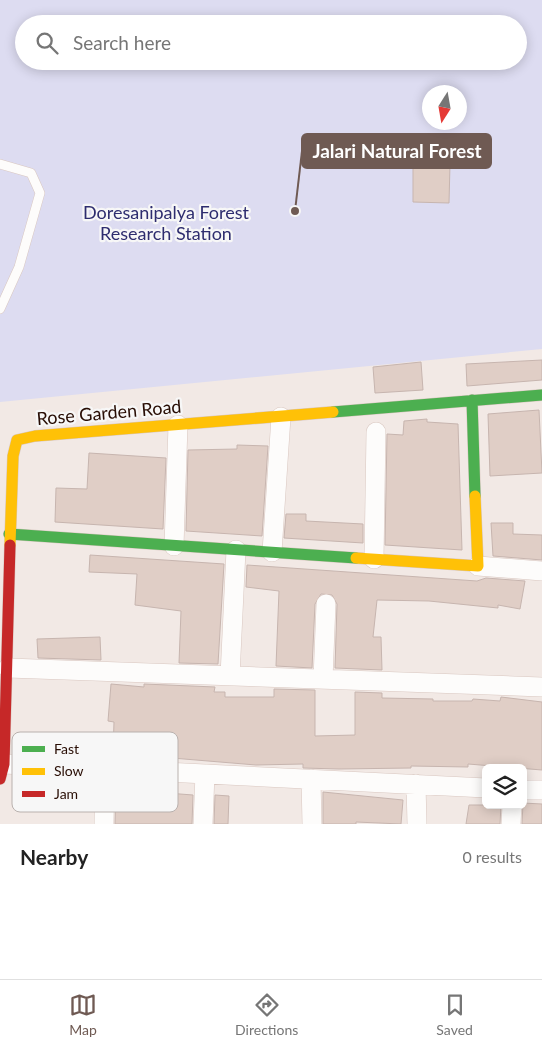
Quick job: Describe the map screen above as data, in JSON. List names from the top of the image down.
{
  "streets": {
    "street": ["Rose Garden Road"]
  },
  "parks": ["Doresanipalya Forest Research Station"],
  "places": ["Jalari Natural Forest"],
  "legend": ["Fast", "Slow", "Jam"],
  "north": "bottom",
  "page": {
    "search": "Search here",
    "heading": ["Nearby", "0 results"],
    "nav": ["Map", "Directions", "Saved"]
  }
}
